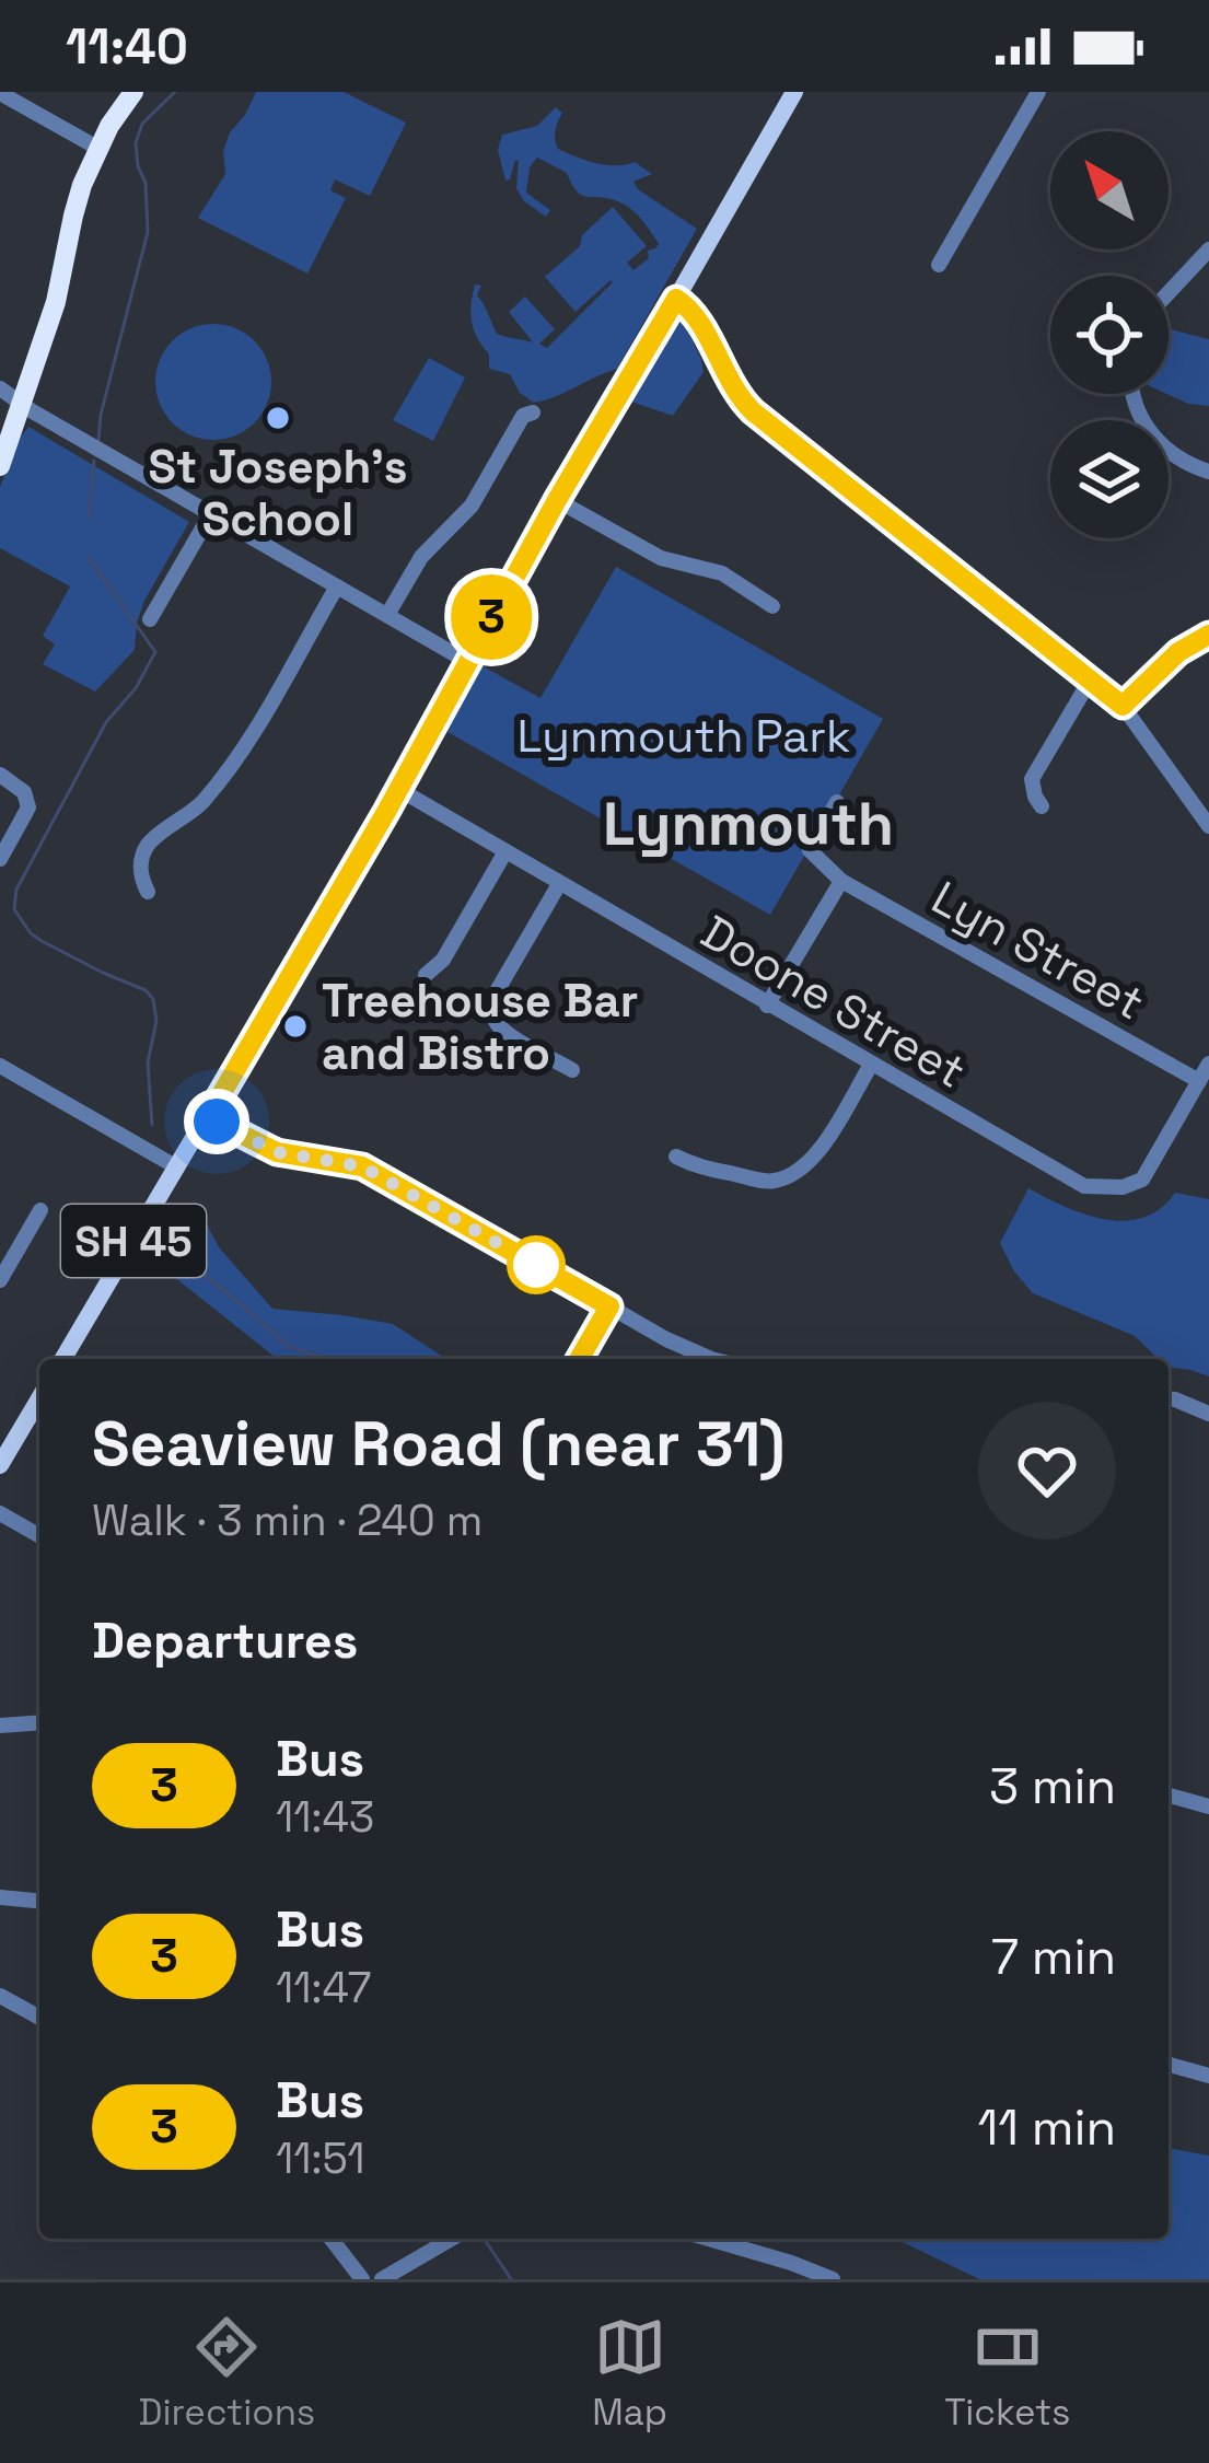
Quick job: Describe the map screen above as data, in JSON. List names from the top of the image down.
{
  "streets": {
    "main road": ["SH 45"],
    "street": ["Lyn Street", "Doone Street"]
  },
  "crossings": [
    ["Lyn Street", "Doone Street"],
    ["Doone Street", "SH 45"]
  ],
  "districts": ["Lynmouth"],
  "parks": ["Lynmouth Park"],
  "places": ["St Joseph's School", "Treehouse Bar and Bistro"],
  "lines": ["bus line 3"],
  "north": "top left",
  "page": {
    "status": "11:40",
    "on_map": "3",
    "heading": [
      ["Seaview Road (near 31)", "Walk · 3 min · 240 m"],
      "Departures"
    ],
    "list": [
      {
        "mark": "3",
        "name": "Bus",
        "note": "11:43",
        "value": "3 min"
      },
      {
        "mark": "3",
        "name": "Bus",
        "note": "11:47",
        "value": "7 min"
      },
      {
        "mark": "3",
        "name": "Bus",
        "note": "11:51",
        "value": "11 min"
      }
    ],
    "tabs": ["Directions", "Map", "Tickets"]
  }
}
